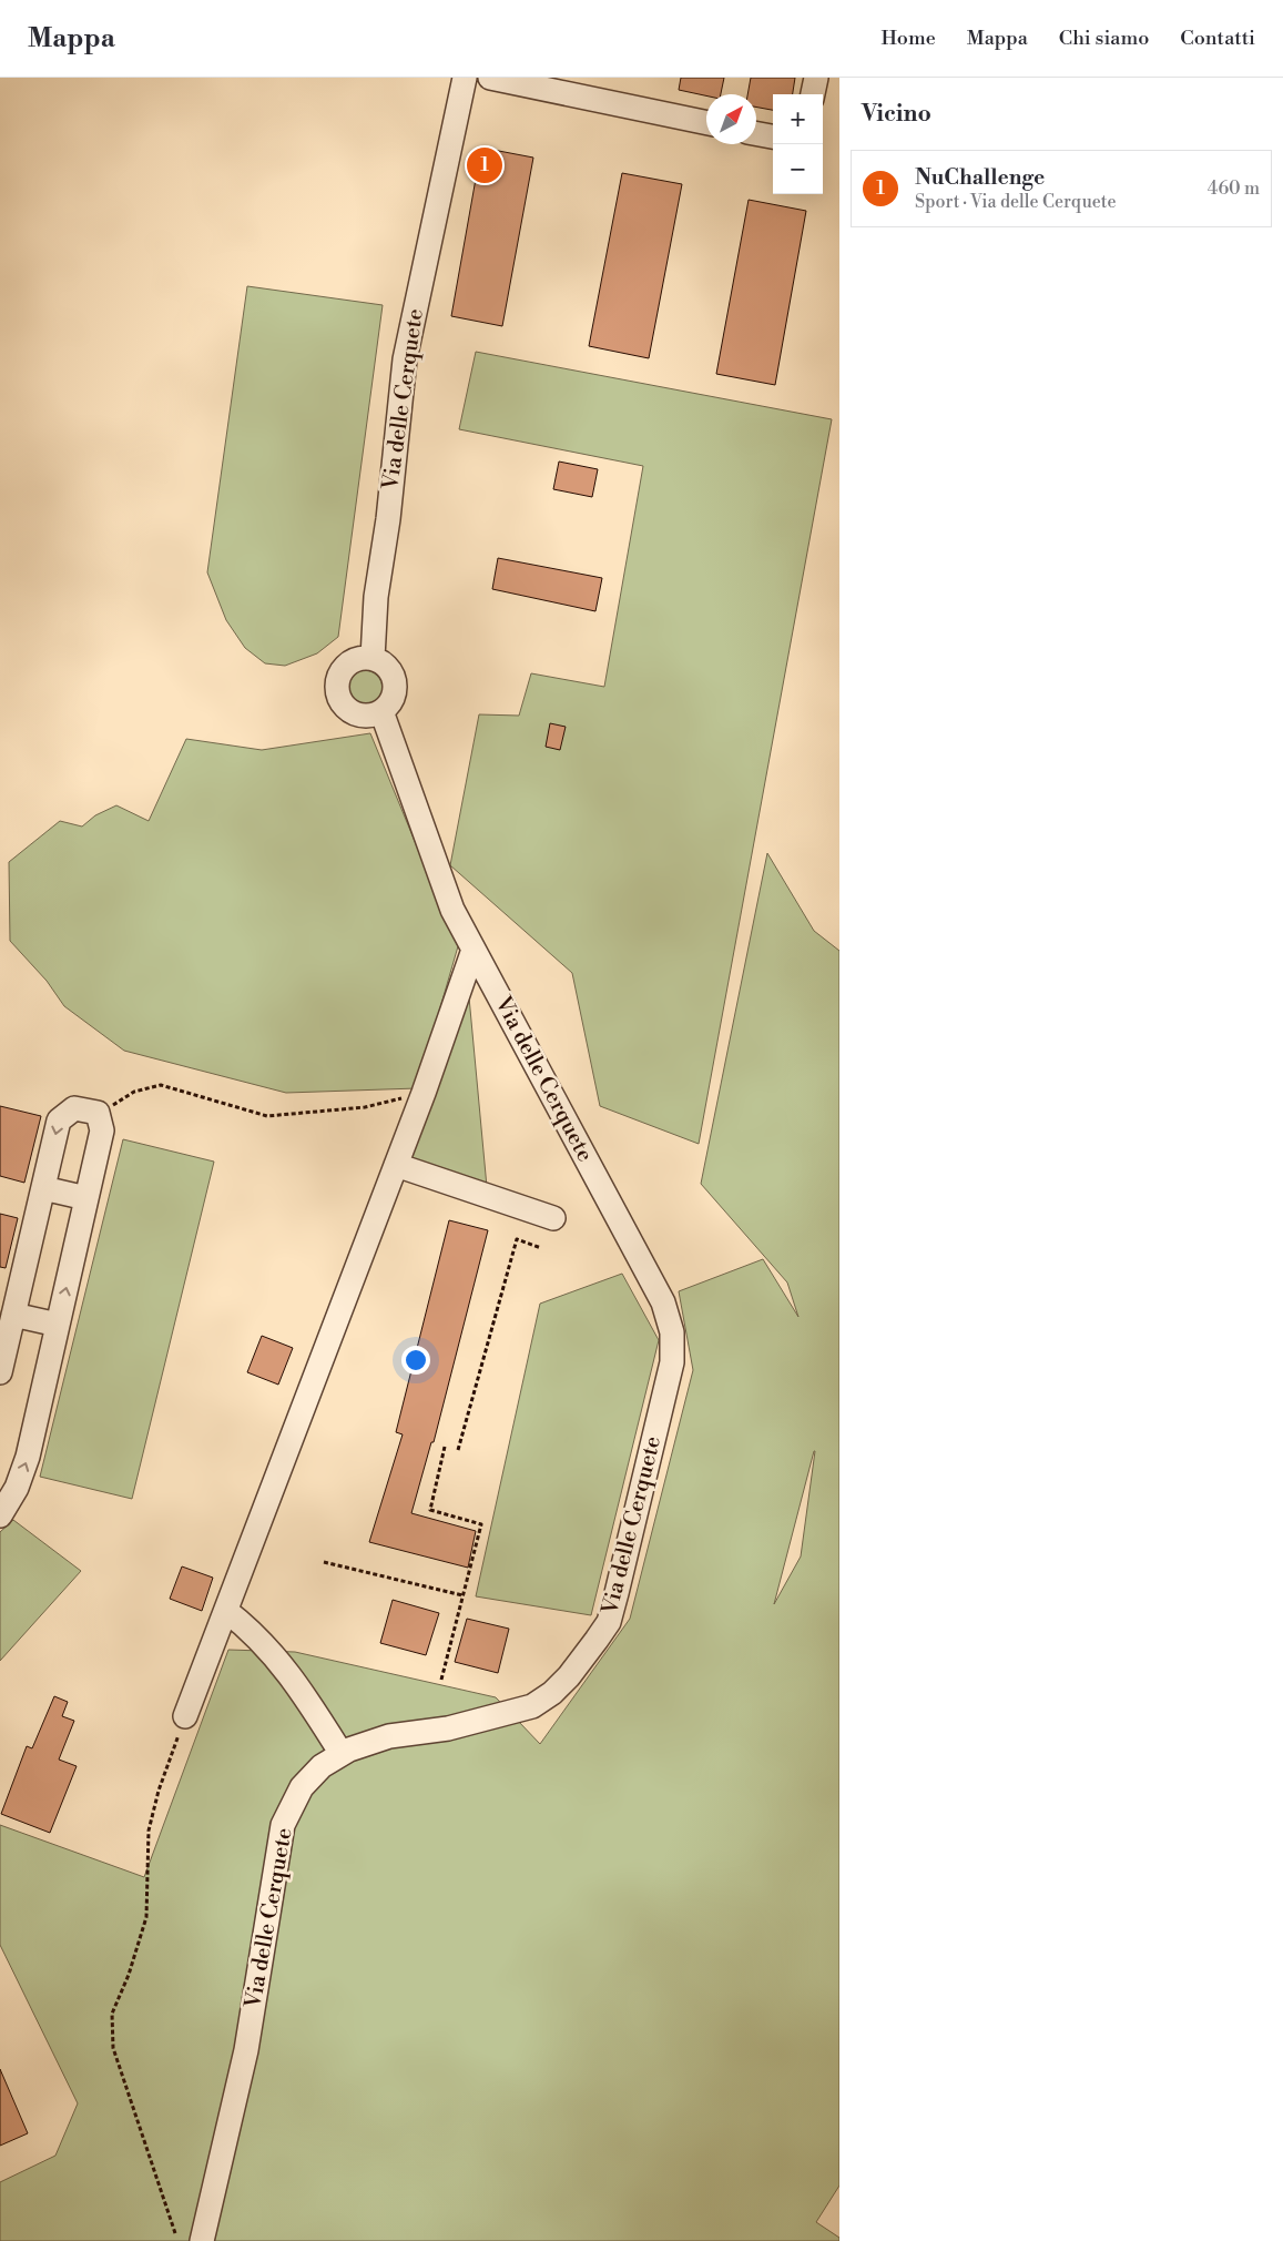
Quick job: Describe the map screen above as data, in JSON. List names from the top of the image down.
{
  "streets": {
    "street": ["Via delle Cerquete"]
  },
  "north": "top right",
  "page": {
    "header": "Mappa",
    "nav": [
      "Home",
      "Mappa",
      "Chi siamo",
      "Contatti"
    ],
    "heading": "Vicino",
    "map_buttons": ["+", "−"],
    "pins": "1",
    "list": [
      {
        "mark": "1",
        "name": "NuChallenge",
        "note": "Sport · Via delle Cerquete",
        "value": "460 m"
      }
    ]
  }
}
